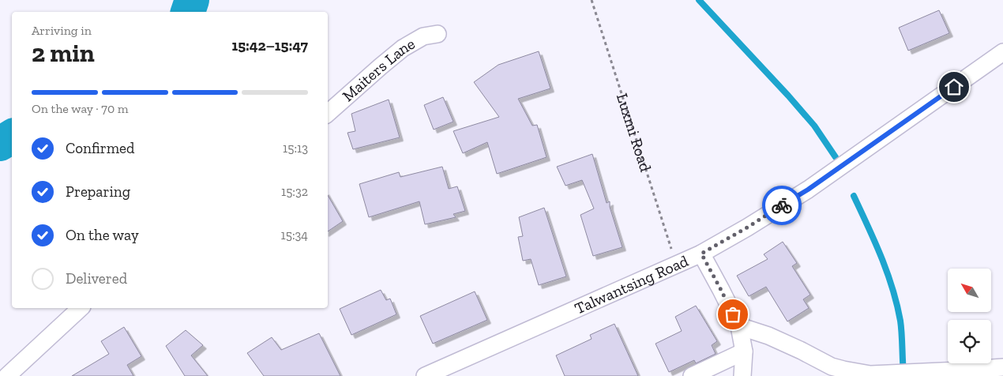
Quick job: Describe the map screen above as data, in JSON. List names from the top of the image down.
{
  "streets": {
    "street": ["Maiters Lane", "Talwantsing Road"],
    "path": ["Luxmi Road"]
  },
  "crossings": [
    ["Luxmi Road", "Talwantsing Road"]
  ],
  "north": "top left",
  "page": {
    "heading": ["2 min", "Arriving in", "15:42–15:47"],
    "bar": "On the way · 70 m",
    "list": [
      ["Confirmed", "15:13"],
      ["Preparing", "15:32"],
      ["On the way", "15:34"],
      "Delivered"
    ]
  }
}
